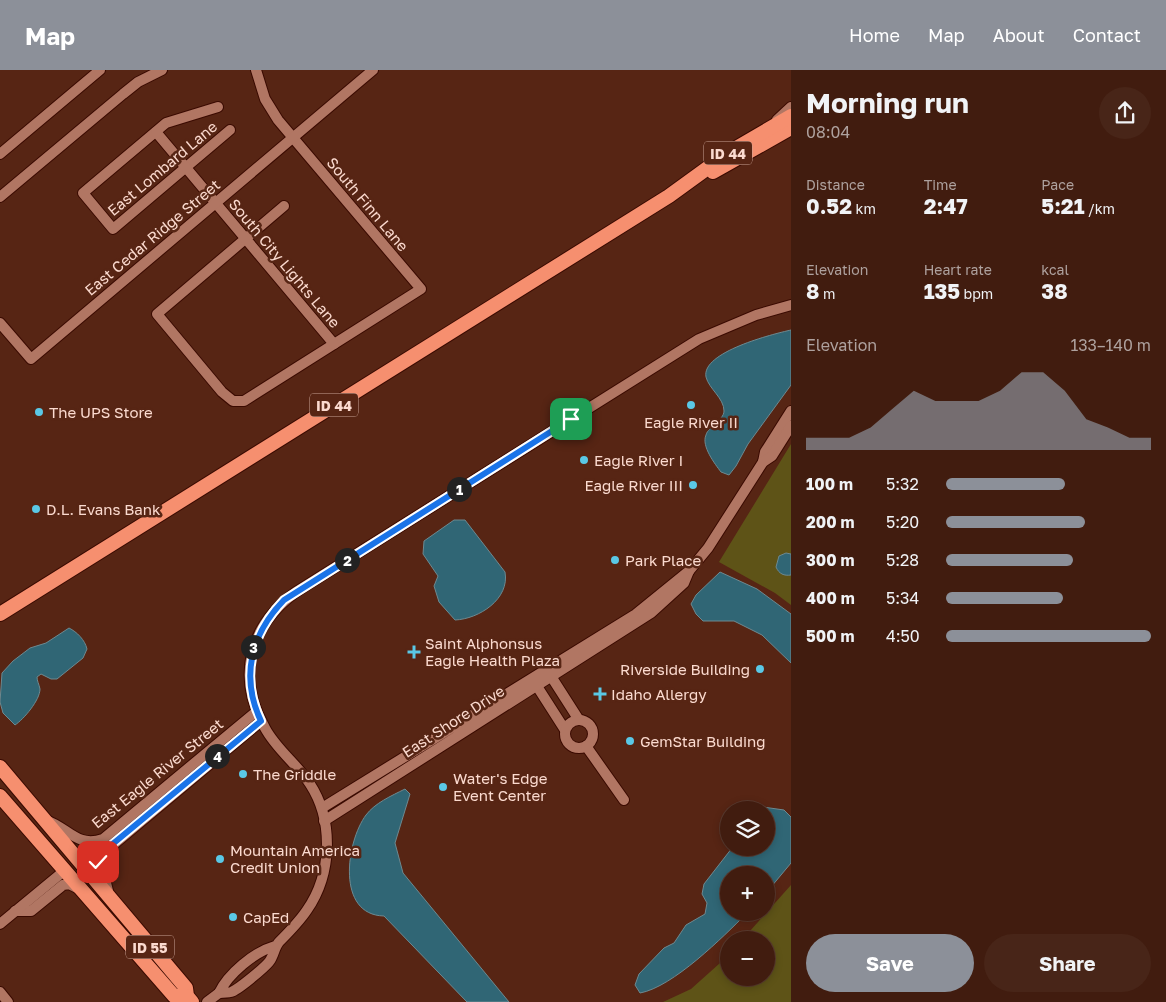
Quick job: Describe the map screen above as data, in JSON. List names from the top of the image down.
{
  "streets": {
    "highway": ["ID 44", "ID 55"],
    "street": [
      "East Lombard Lane",
      "South Finn Lane",
      "East Cedar Ridge Street",
      "South City Lights Lane",
      "East Shore Drive",
      "East Eagle River Street"
    ]
  },
  "crossings": [
    ["East Lombard Lane", "South City Lights Lane"],
    ["South Finn Lane", "East Cedar Ridge Street"],
    ["South Finn Lane", "South City Lights Lane"],
    ["East Cedar Ridge Street", "South City Lights Lane"],
    ["East Eagle River Street", "ID 55"]
  ],
  "places": {
    "other": [
      "Eagle River II",
      "The UPS Store",
      "Eagle River I",
      "Eagle River III",
      "D.L. Evans Bank",
      "Park Place",
      "Riverside Building",
      "GemStar Building",
      "The Griddle",
      "Water's Edge Event Center",
      "Mountain America Credit Union",
      "CapEd"
    ],
    "health": ["Saint Alphonsus Eagle Health Plaza", "Idaho Allergy"]
  },
  "page": {
    "header": "Map",
    "nav": [
      "Home",
      "Map",
      "About",
      "Contact"
    ],
    "heading": ["Morning run", "08:04"],
    "stats": [
      ["Distance", "0.52 km"],
      ["Time", "2:47"],
      ["Pace", "5:21 /km"],
      ["Elevation", "8 m"],
      ["Heart rate", "135 bpm"],
      ["kcal", "38"]
    ],
    "chart": ["Elevation", "133–140 m"],
    "list": [
      {
        "name": "100 m",
        "note": "5:32"
      },
      {
        "name": "200 m",
        "note": "5:20"
      },
      {
        "name": "300 m",
        "note": "5:28"
      },
      {
        "name": "400 m",
        "note": "5:34"
      },
      {
        "name": "500 m",
        "note": "4:50"
      }
    ],
    "pins": [
      "1",
      "2",
      "3",
      "4"
    ],
    "map_buttons": ["+", "−"],
    "buttons": ["Save", "Share"]
  }
}
